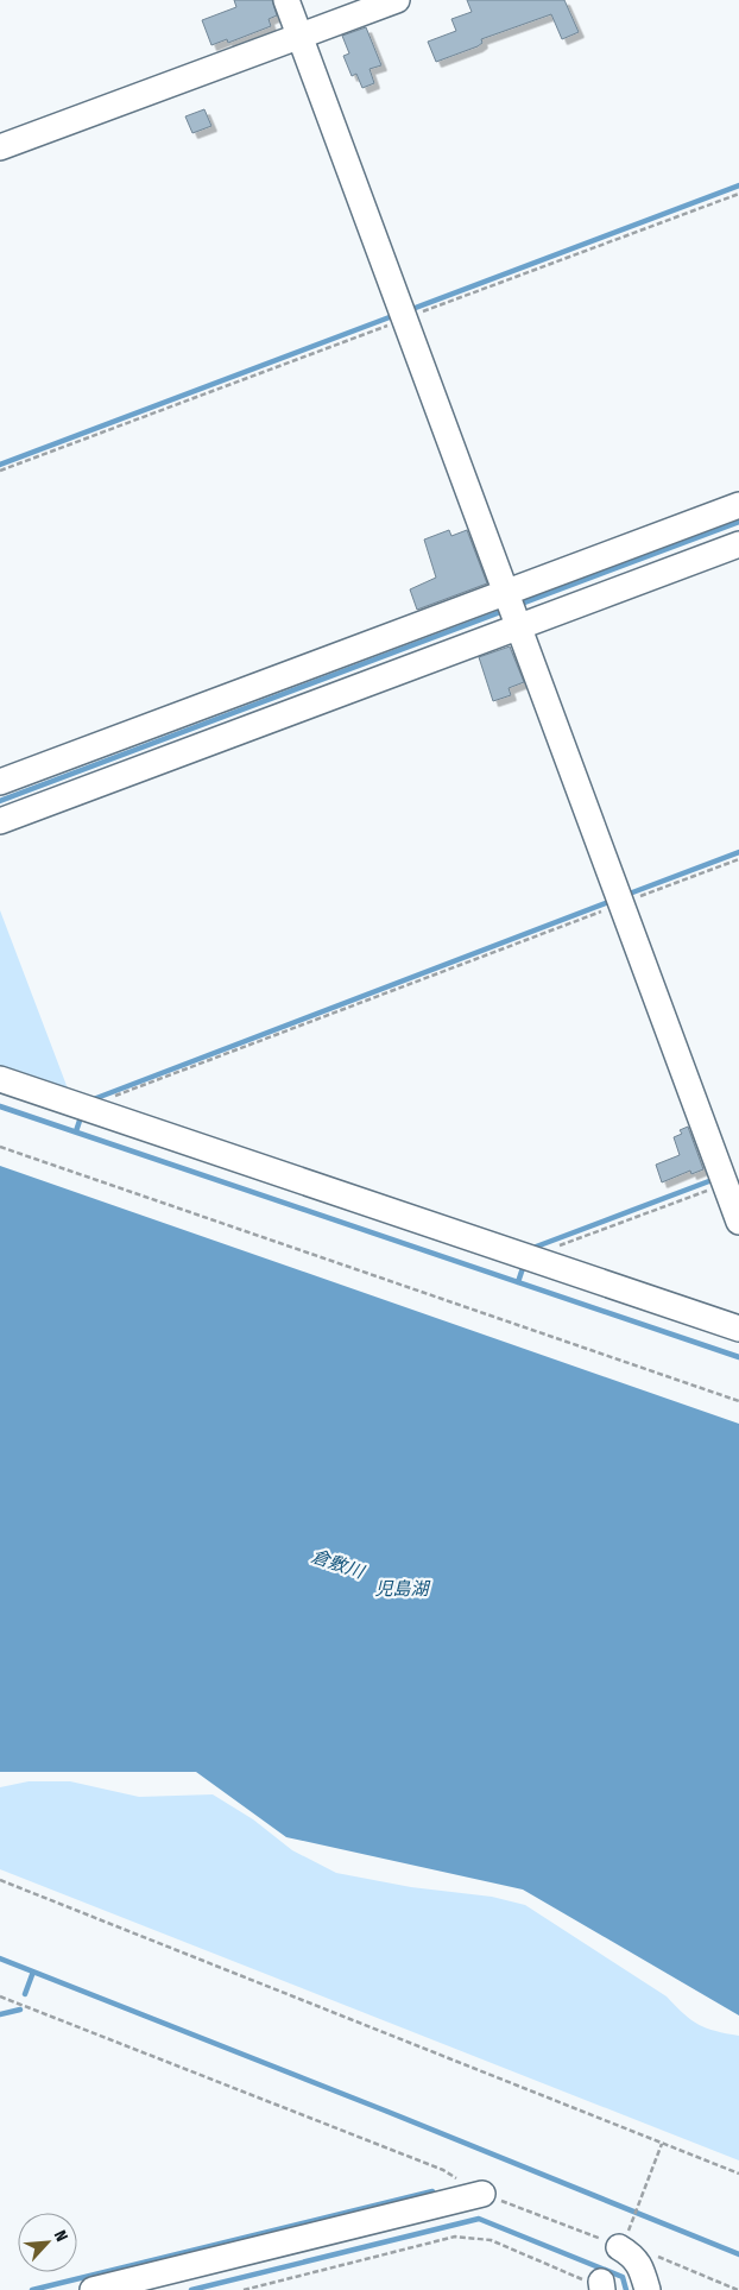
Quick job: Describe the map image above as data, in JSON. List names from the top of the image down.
{
  "water": ["倉敷川", "児島湖"],
  "north": "top right"
}
